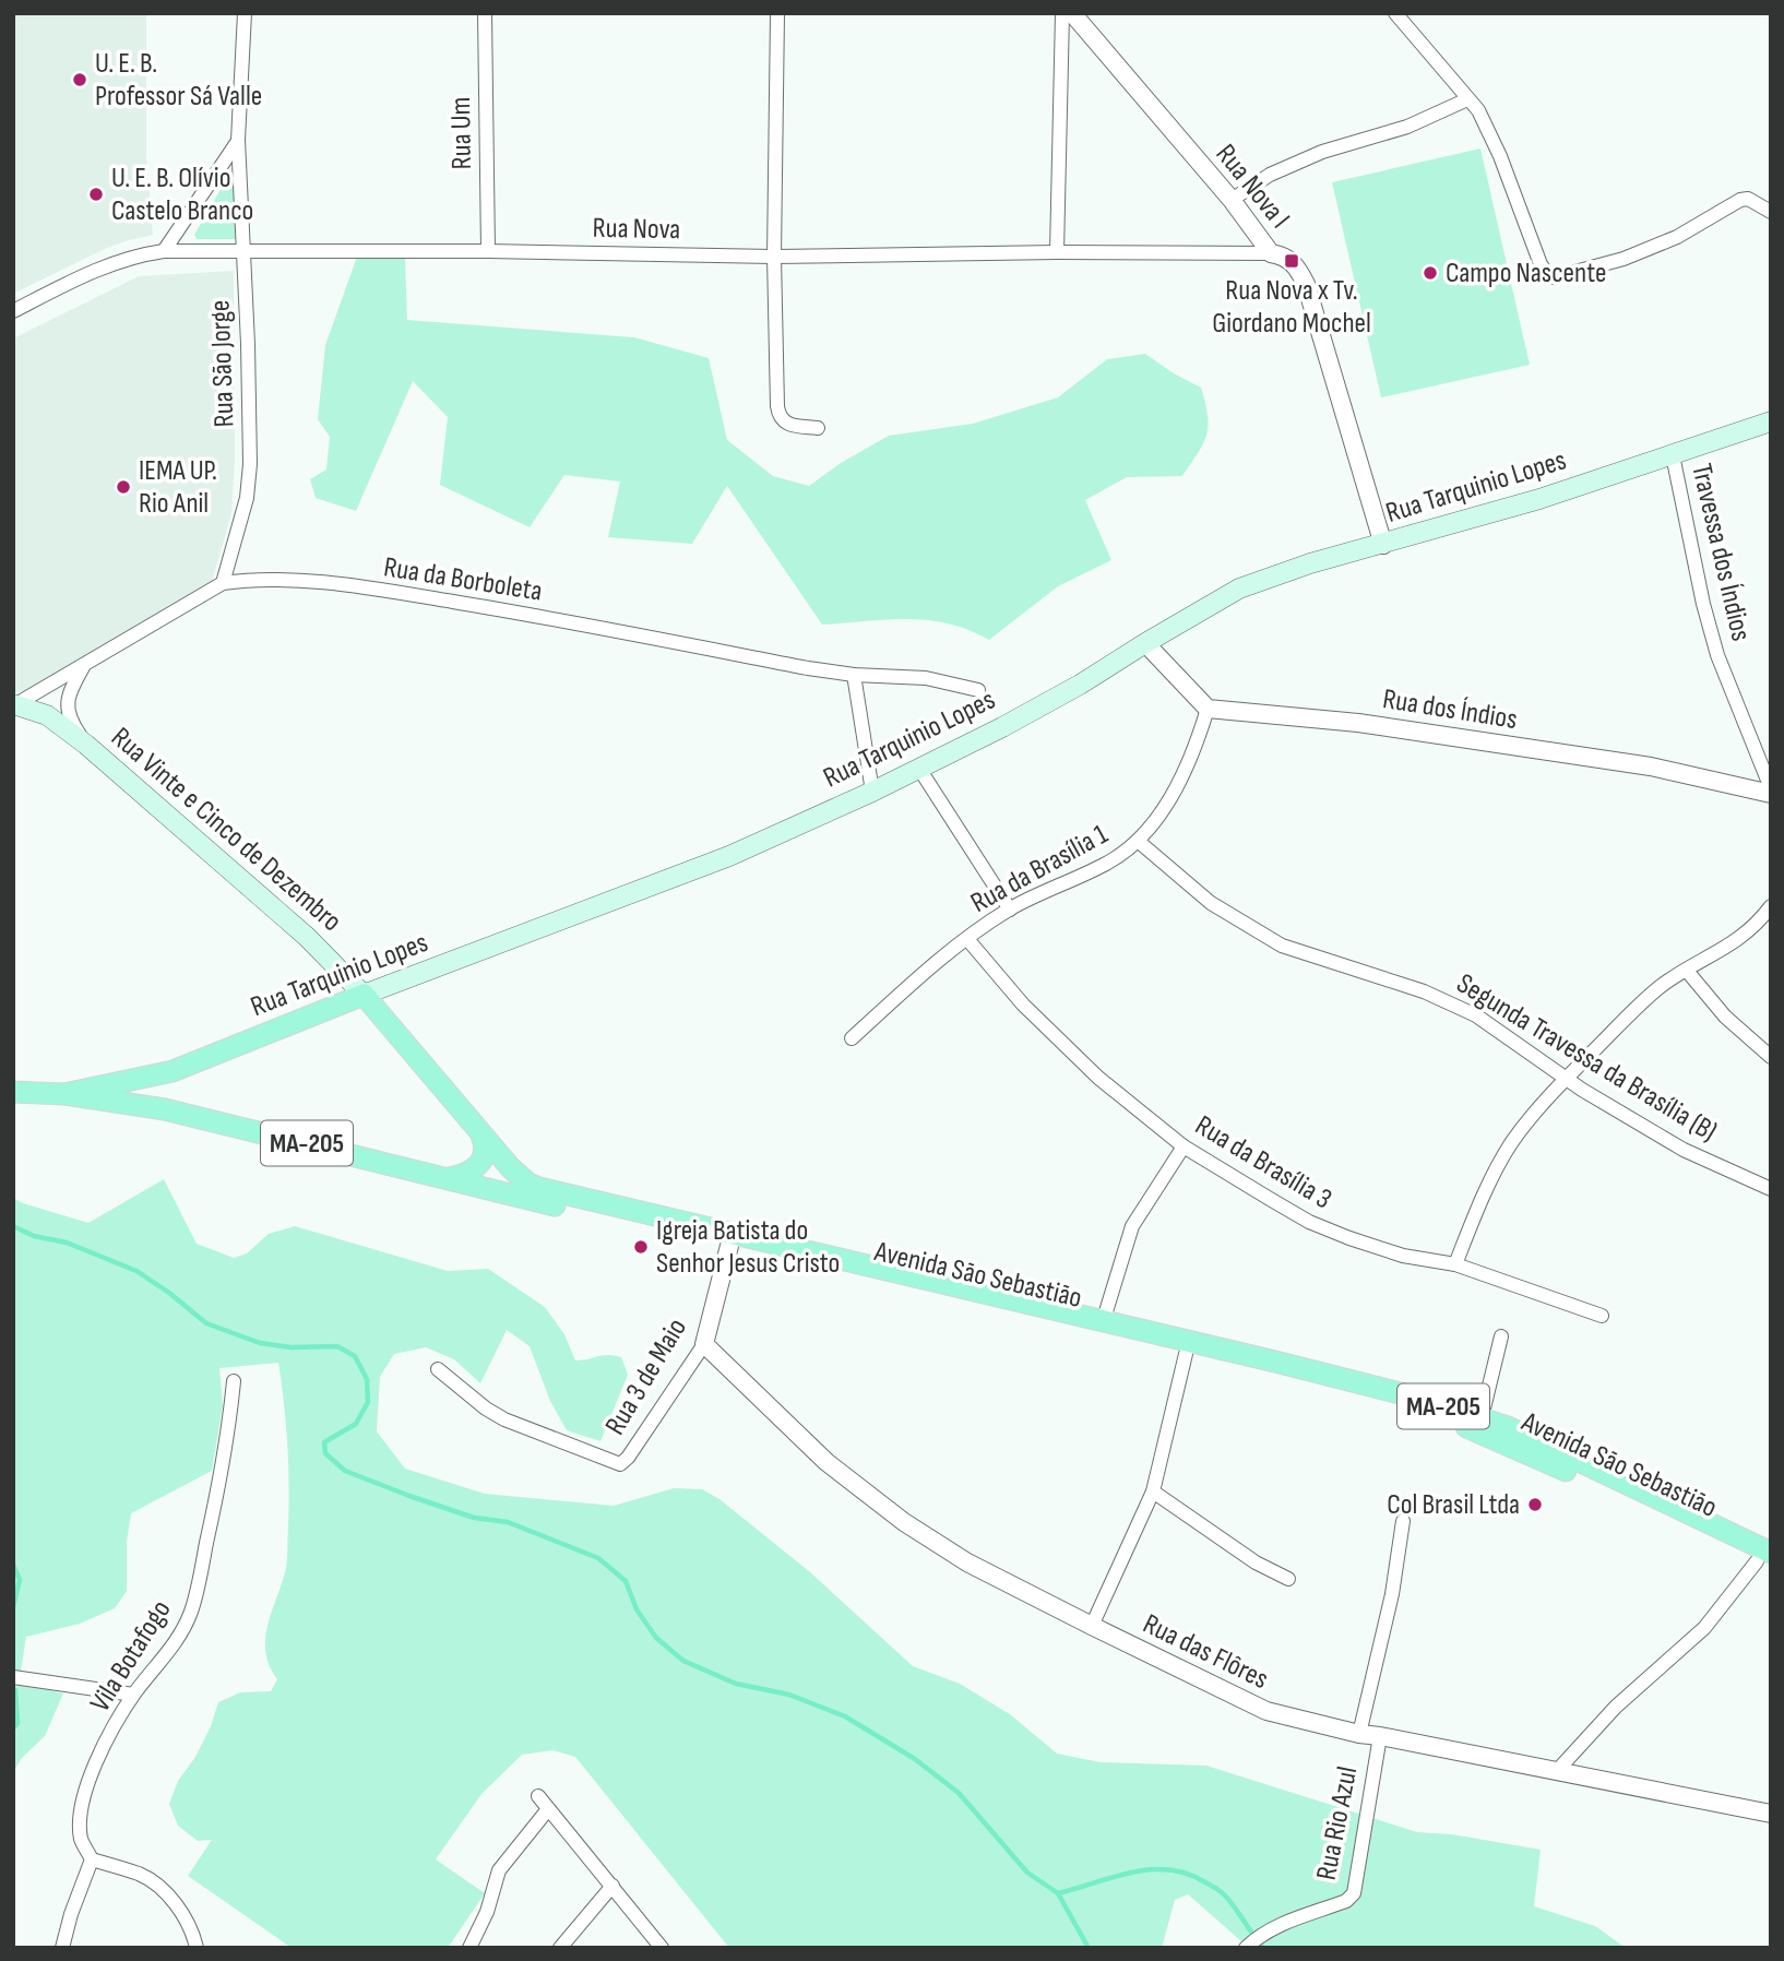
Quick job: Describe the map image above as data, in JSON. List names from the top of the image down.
{
  "streets": {
    "main road": [
      "Rua Tarquinio Lopes",
      "Rua Vinte e Cinco de Dezembro",
      "MA-205",
      "Avenida São Sebastião"
    ],
    "street": [
      "Rua Um",
      "Rua Nova I",
      "Rua Nova",
      "Rua São Jorge",
      "Travessa dos Índios",
      "Rua da Borboleta",
      "Rua dos Índios",
      "Rua da Brasília 1",
      "Segunda Travessa da Brasília (B)",
      "Rua da Brasília 3",
      "Rua 3 de Maio",
      "Rua das Flôres",
      "Vila Botafogo",
      "Rua Rio Azul"
    ]
  },
  "crossings": [
    ["Rua Um", "Rua Nova"],
    ["Rua Nova I", "Rua Nova"],
    ["Rua Nova I", "Rua Tarquinio Lopes"],
    ["Rua Nova", "Rua São Jorge"],
    ["Rua São Jorge", "Rua da Borboleta"],
    ["Rua Tarquinio Lopes", "Travessa dos Índios"],
    ["Rua Tarquinio Lopes", "Rua Vinte e Cinco de Dezembro"],
    ["Rua Tarquinio Lopes", "Avenida São Sebastião"],
    ["Travessa dos Índios", "Rua dos Índios"],
    ["Rua da Borboleta", "Rua Vinte e Cinco de Dezembro"],
    ["Rua dos Índios", "Rua da Brasília 1"],
    ["Rua Vinte e Cinco de Dezembro", "Avenida São Sebastião"],
    ["Rua da Brasília 1", "Segunda Travessa da Brasília (B)"],
    ["Rua da Brasília 1", "Rua da Brasília 3"],
    ["Avenida São Sebastião", "Rua 3 de Maio"],
    ["Rua 3 de Maio", "Rua das Flôres"],
    ["Rua das Flôres", "Rua Rio Azul"]
  ],
  "places": {
    "other": [
      "U. E. B. Professor Sá Valle",
      "U. E. B. Olívio Castelo Branco",
      "Campo Nascente",
      "IEMA UP. Rio Anil",
      "Igreja Batista do Senhor Jesus Cristo",
      "Col Brasil Ltda"
    ],
    "transit": ["Rua Nova x Tv. Giordano Mochel"]
  }
}
